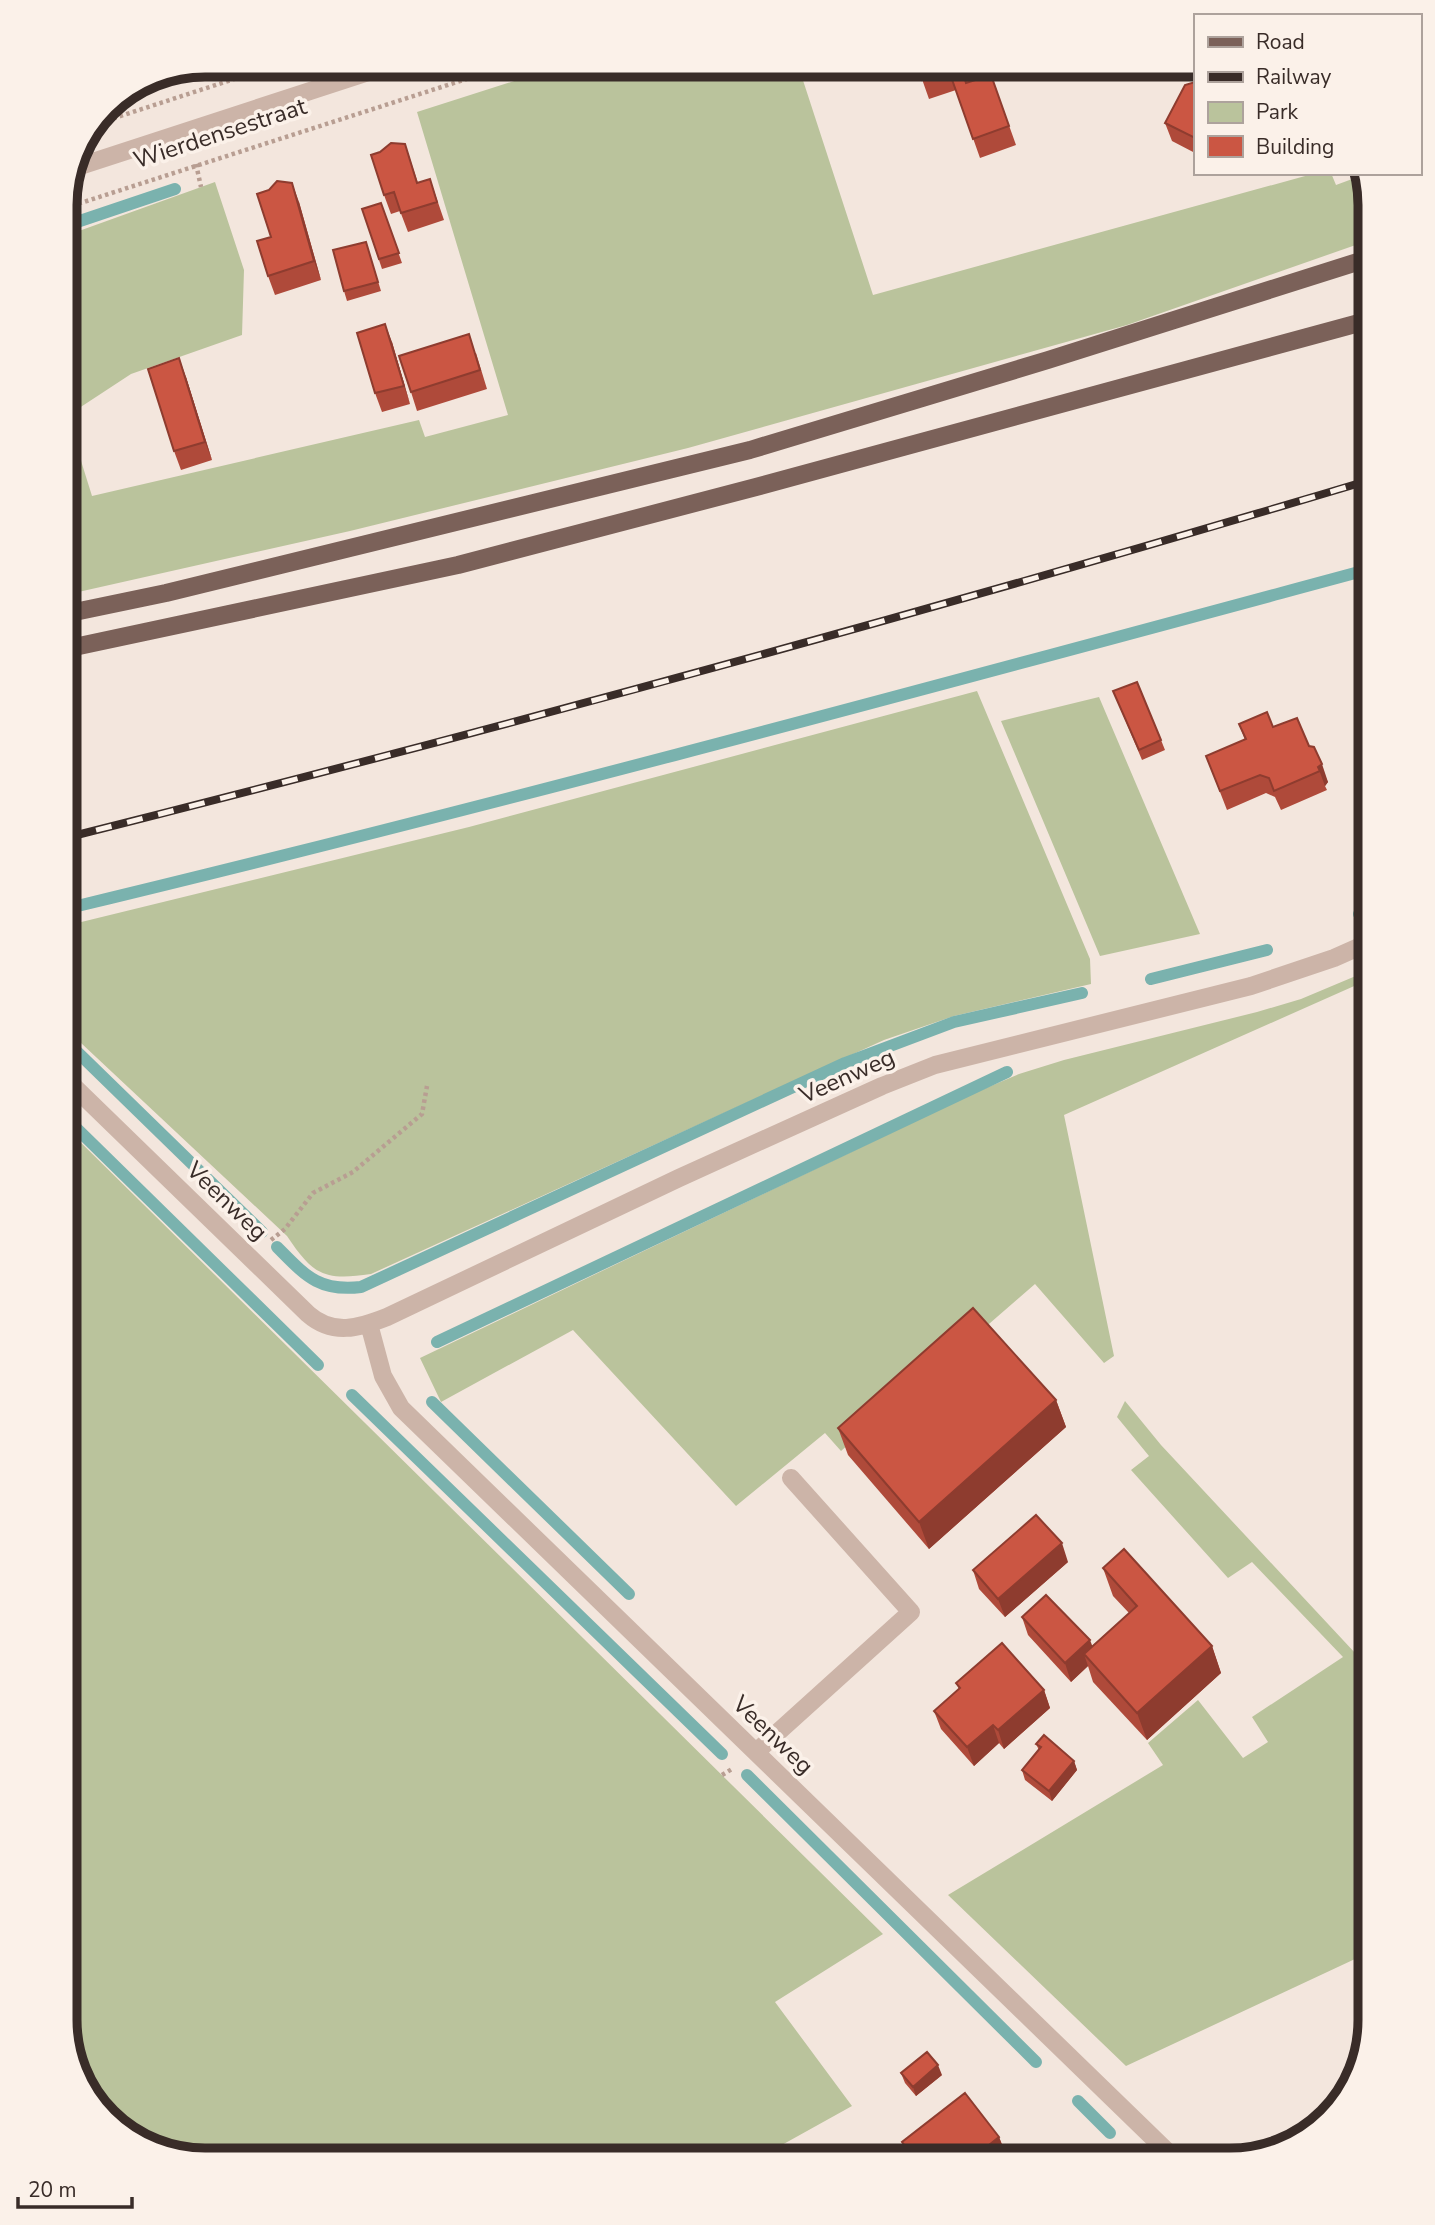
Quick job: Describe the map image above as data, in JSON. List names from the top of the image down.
{
  "streets": {
    "street": ["Wierdensestraat", "Veenweg"]
  },
  "legend": [
    "Road",
    "Railway",
    "Park",
    "Building"
  ],
  "scale_bar": "20 m"
}
